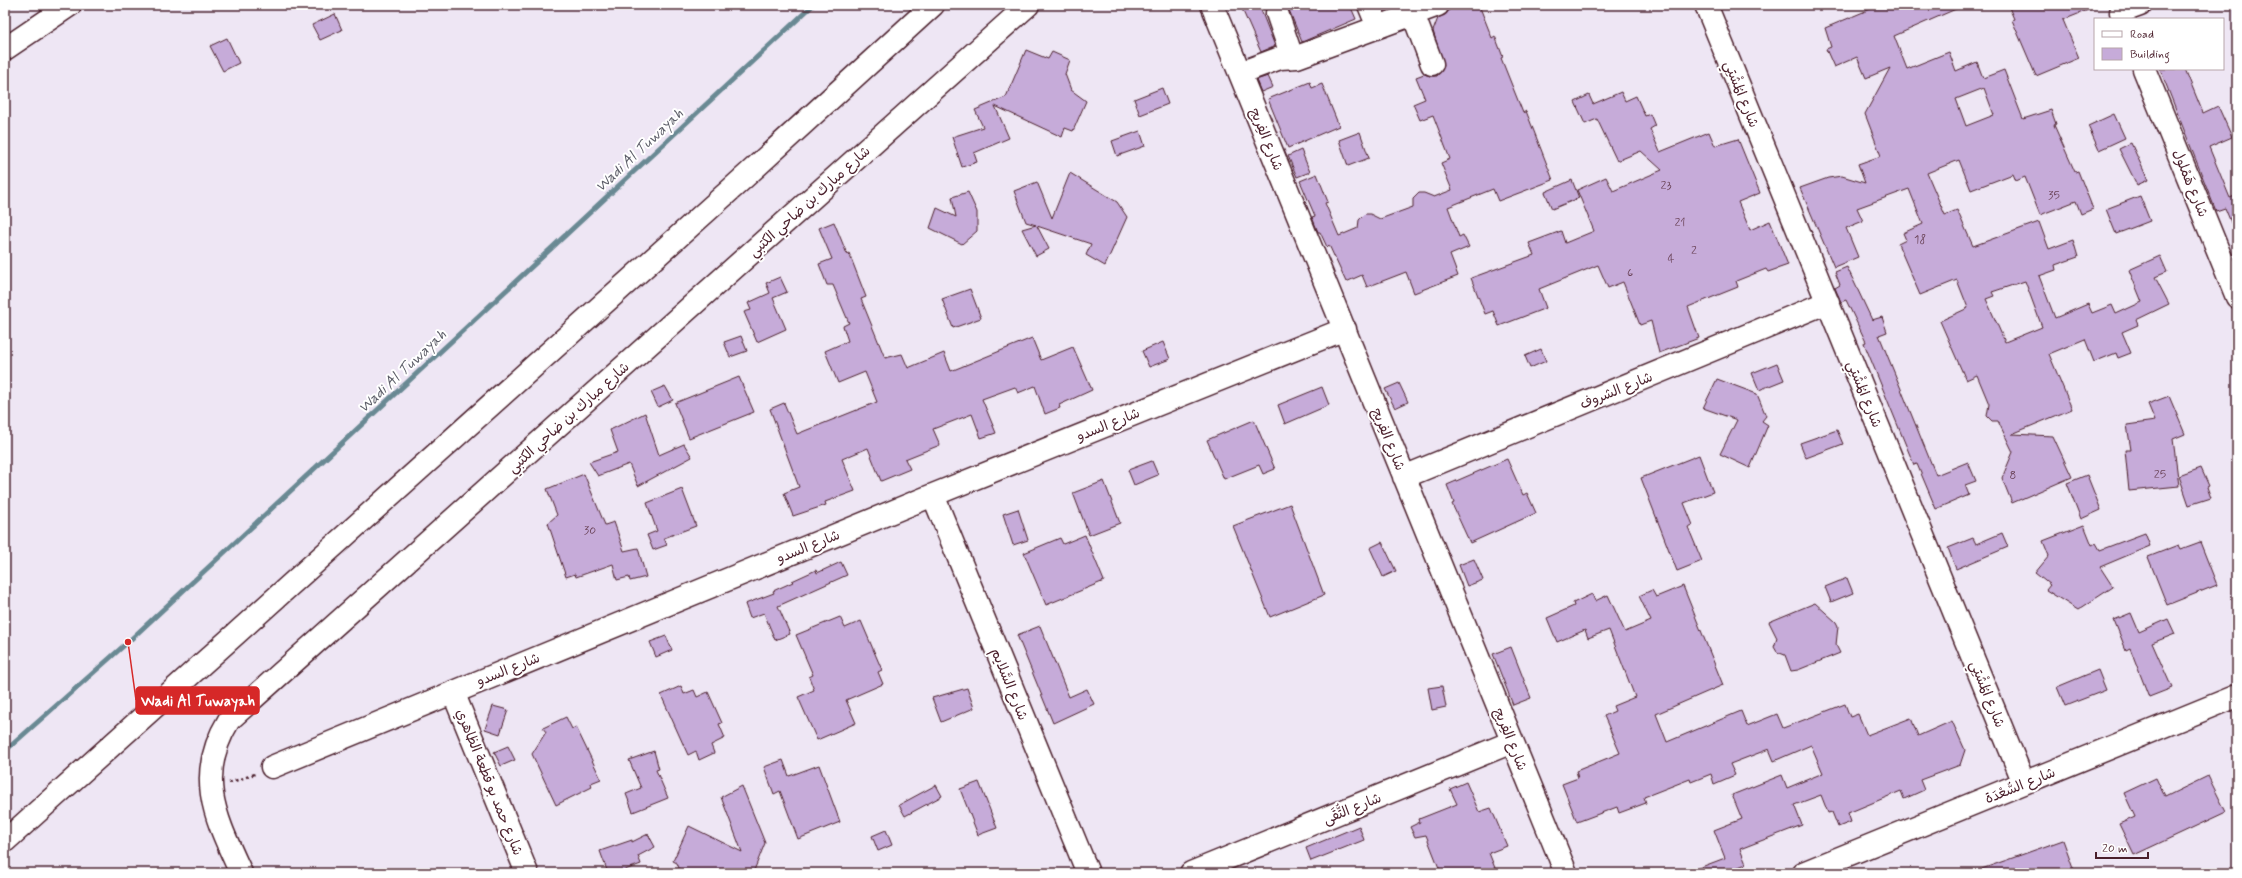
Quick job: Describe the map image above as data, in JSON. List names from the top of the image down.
{
  "streets": {
    "street": [
      "شارع المُشْتِي",
      "شارع الفِريج",
      "شارع هَمْلول",
      "شارع مبارك بن ضاحي الكتبي",
      "شارع الشروف",
      "شارع السدو",
      "شارع السَّلايم",
      "شارع حمد بو قطعة الظاهري",
      "شارع السُّعْدَة",
      "شارع التُّقَى"
    ]
  },
  "crossings": [
    ["شارع المُشْتِي", "شارع الشروف"],
    ["شارع المُشْتِي", "شارع السُّعْدَة"],
    ["شارع الفِريج", "شارع الشروف"],
    ["شارع الفِريج", "شارع السدو"],
    ["شارع الفِريج", "شارع التُّقَى"],
    ["شارع السدو", "شارع السَّلايم"],
    ["شارع السدو", "شارع حمد بو قطعة الظاهري"]
  ],
  "water": ["Wadi Al Tuwayah"],
  "places": ["Wadi Al Tuwayah"],
  "house_numbers": [
    "23",
    "35",
    "21",
    "18",
    "2",
    "4",
    "6",
    "25",
    "8",
    "30"
  ],
  "legend": ["Road", "Building"],
  "scale_bar": "20 m"
}
